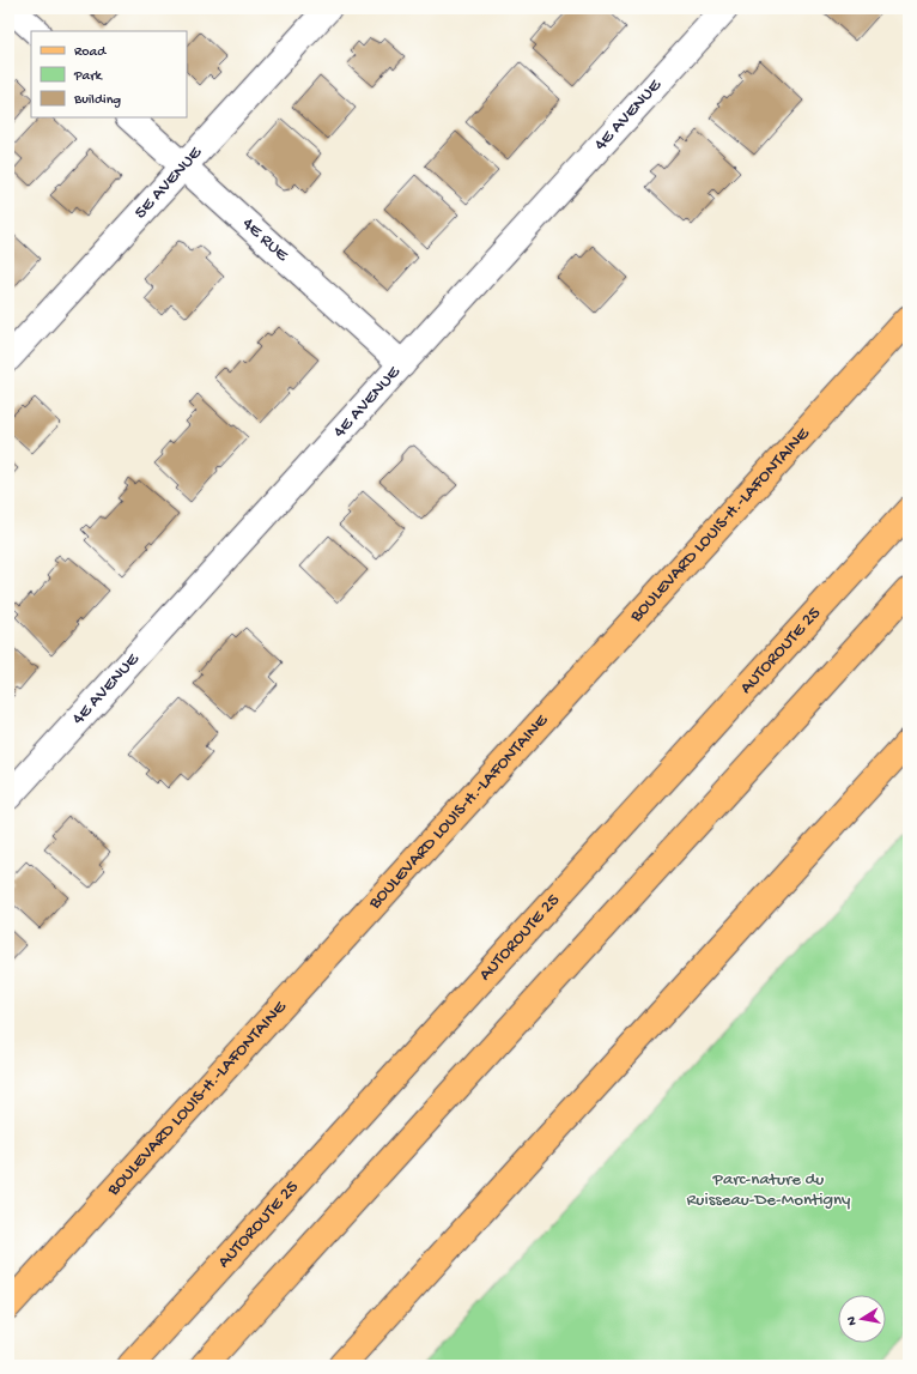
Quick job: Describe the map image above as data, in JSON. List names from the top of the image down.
{
  "streets": {
    "main road": ["BOULEVARD LOUIS-H.-LAFONTAINE", "AUTOROUTE 25"],
    "street": ["4E AVENUE", "5E AVENUE", "4E RUE"]
  },
  "crossings": [
    ["4E AVENUE", "4E RUE"],
    ["5E AVENUE", "4E RUE"]
  ],
  "parks": ["Parc-nature du Ruisseau-De-Montigny"],
  "legend": ["Road", "Park", "Building"],
  "north": "left"
}
